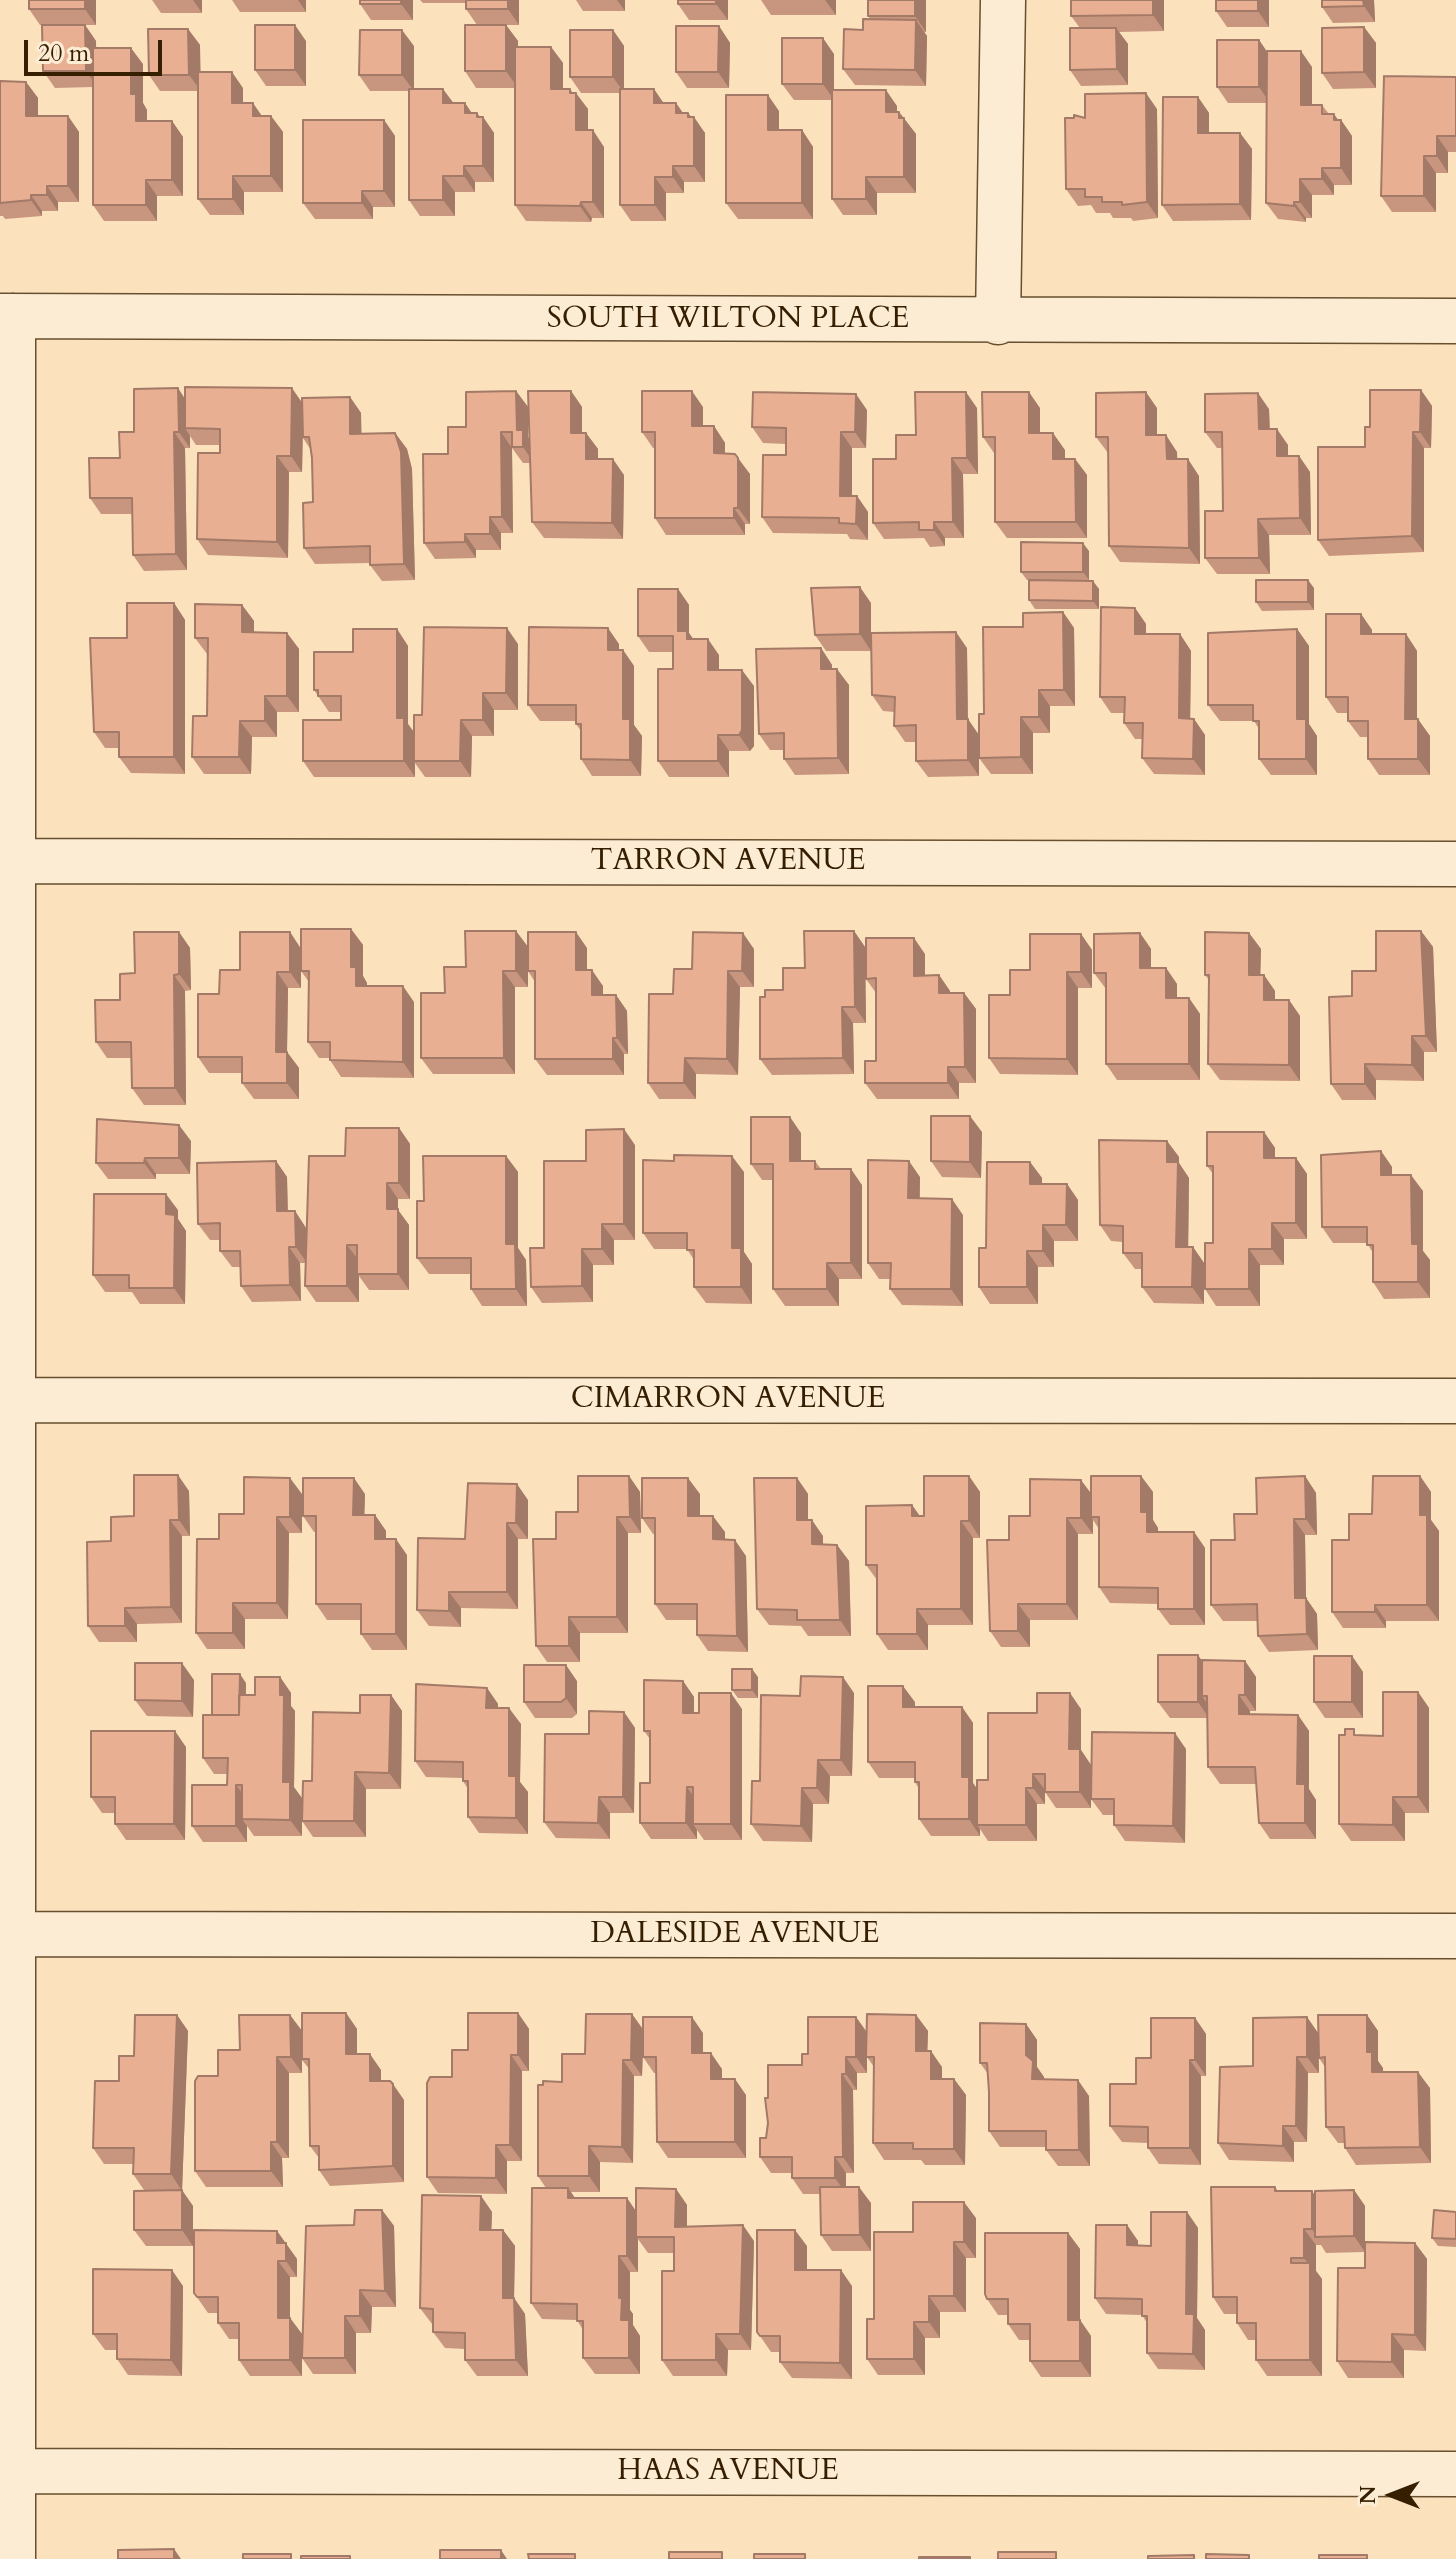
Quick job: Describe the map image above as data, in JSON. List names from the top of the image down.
{
  "streets": {
    "street": [
      "SOUTH WILTON PLACE",
      "TARRON AVENUE",
      "CIMARRON AVENUE",
      "DALESIDE AVENUE",
      "HAAS AVENUE"
    ]
  },
  "scale_bar": "20 m",
  "north": "left"
}
